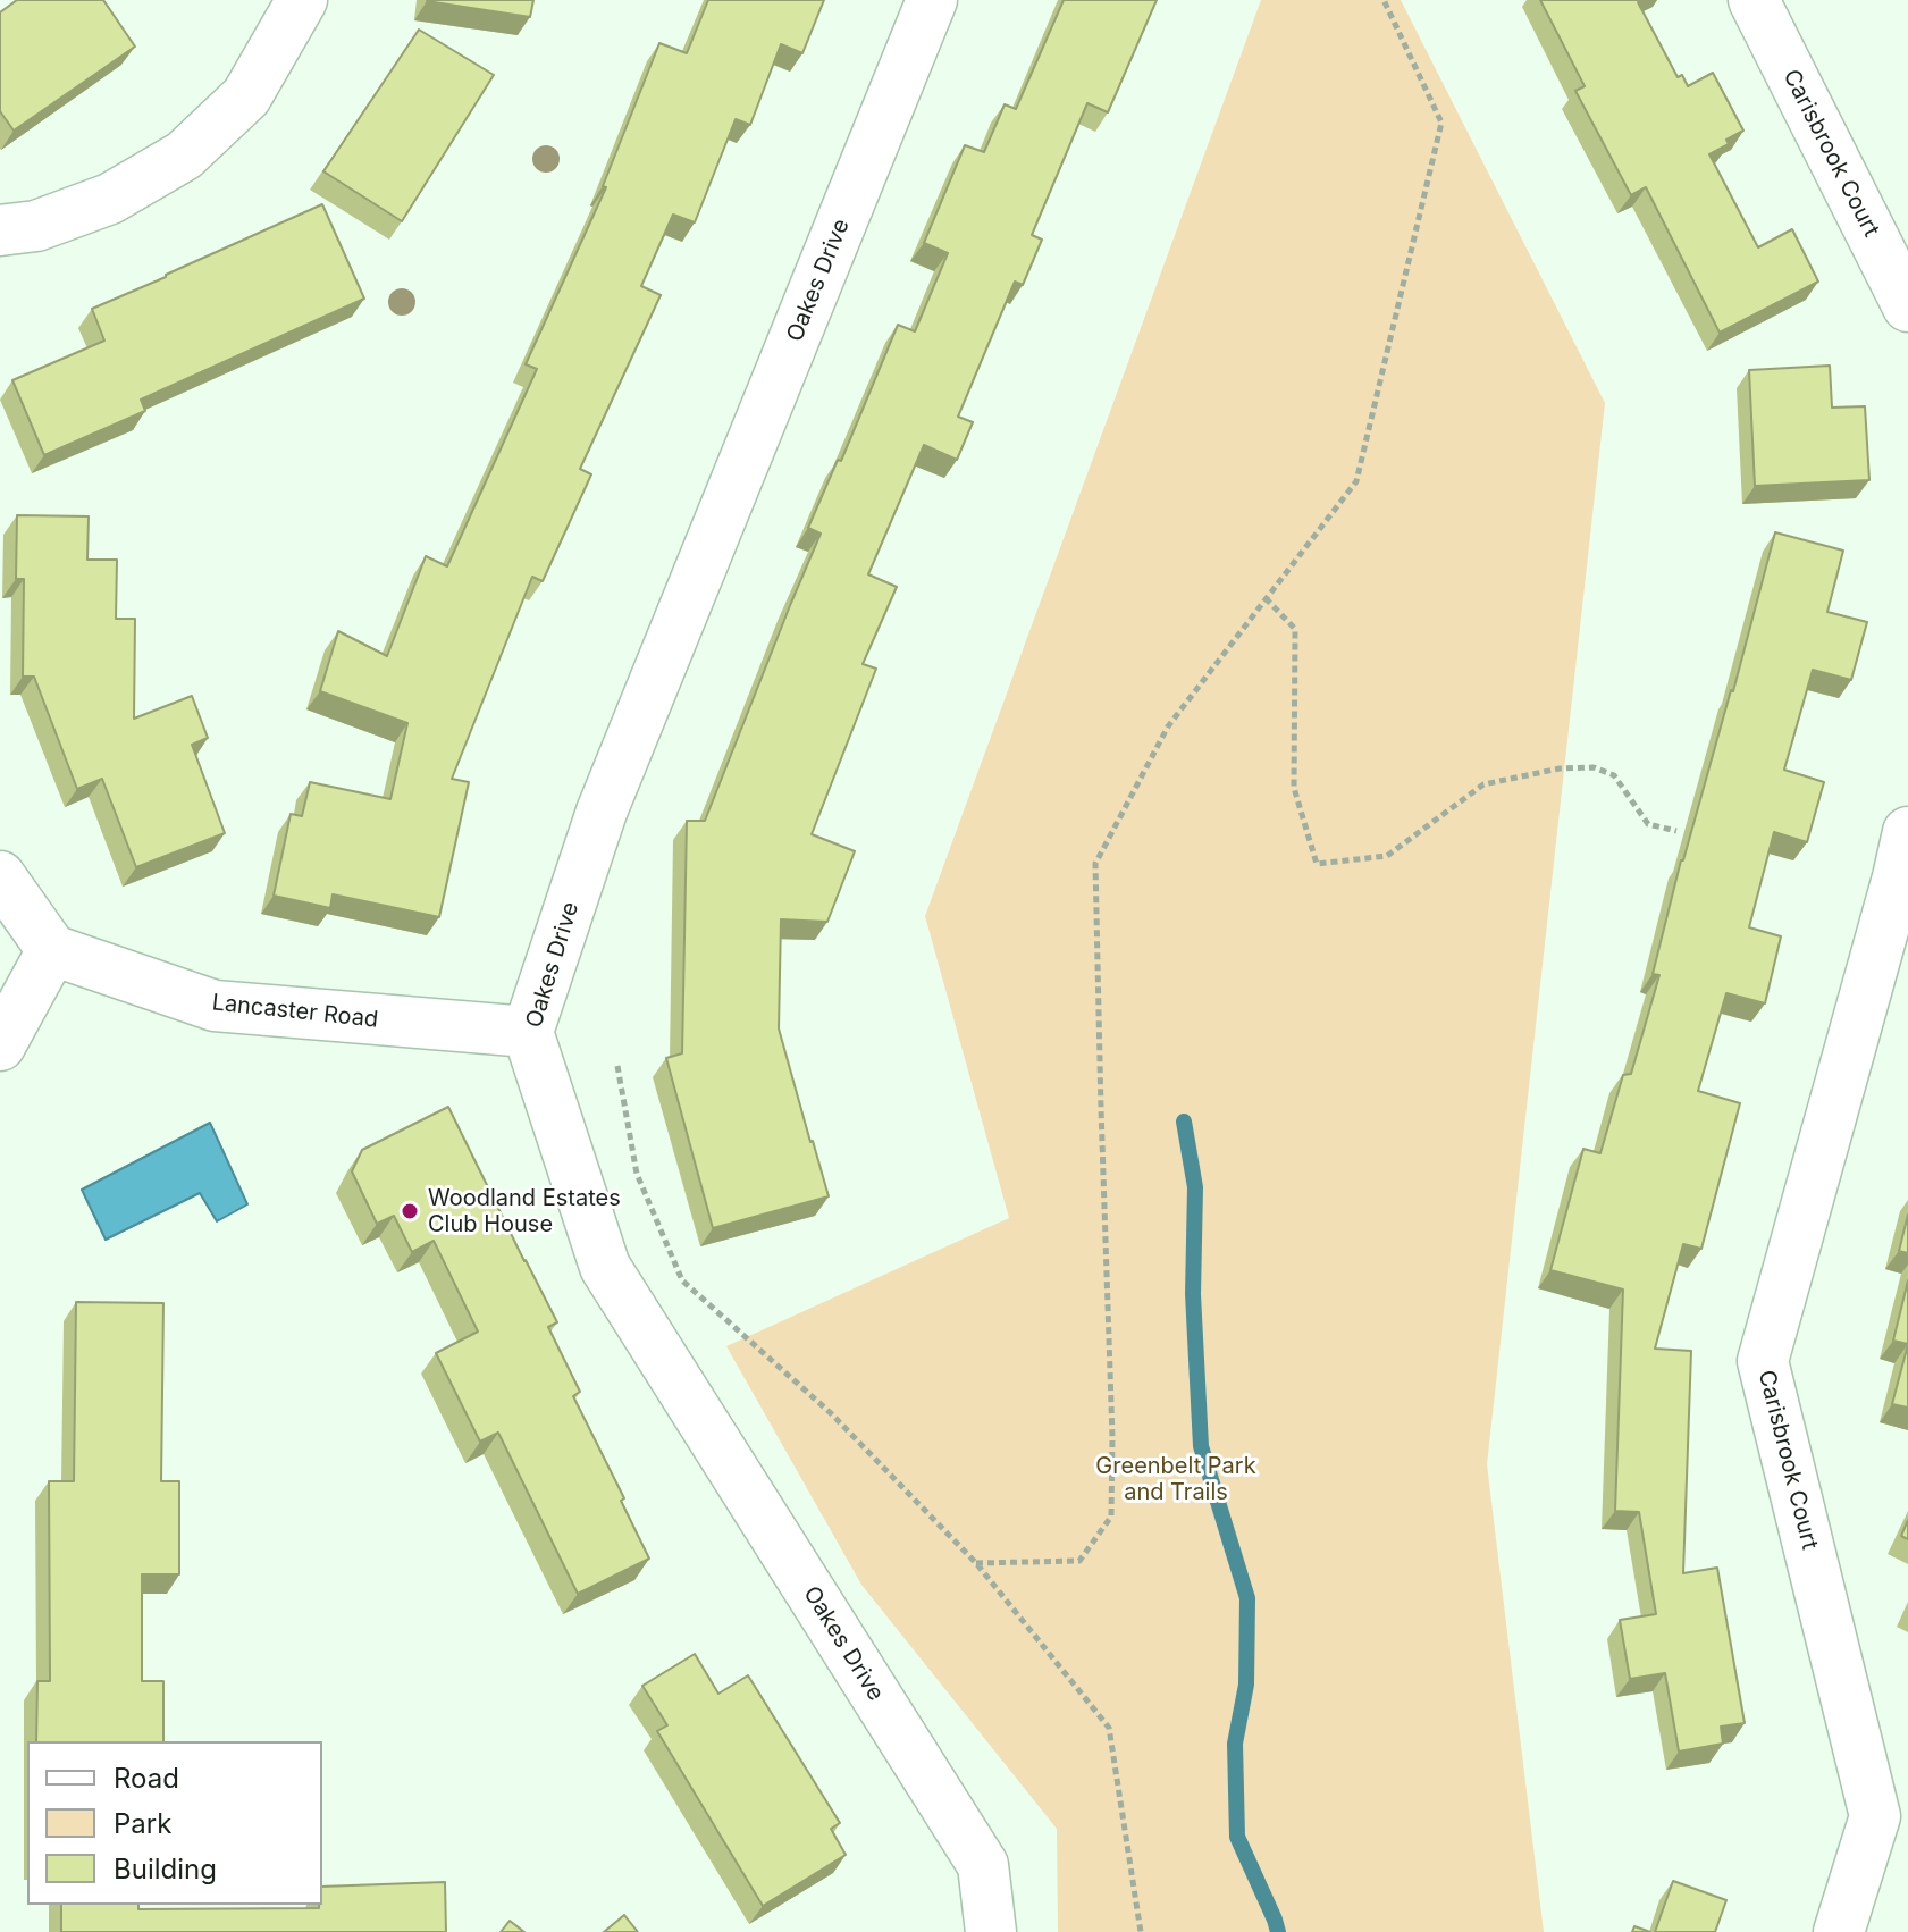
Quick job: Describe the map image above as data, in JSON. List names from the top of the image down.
{
  "streets": {
    "street": ["Carisbrook Court", "Oakes Drive", "Lancaster Road"]
  },
  "crossings": [
    ["Oakes Drive", "Lancaster Road"]
  ],
  "parks": ["Greenbelt Park and Trails"],
  "places": ["Woodland Estates Club House"],
  "legend": ["Road", "Park", "Building"]
}
